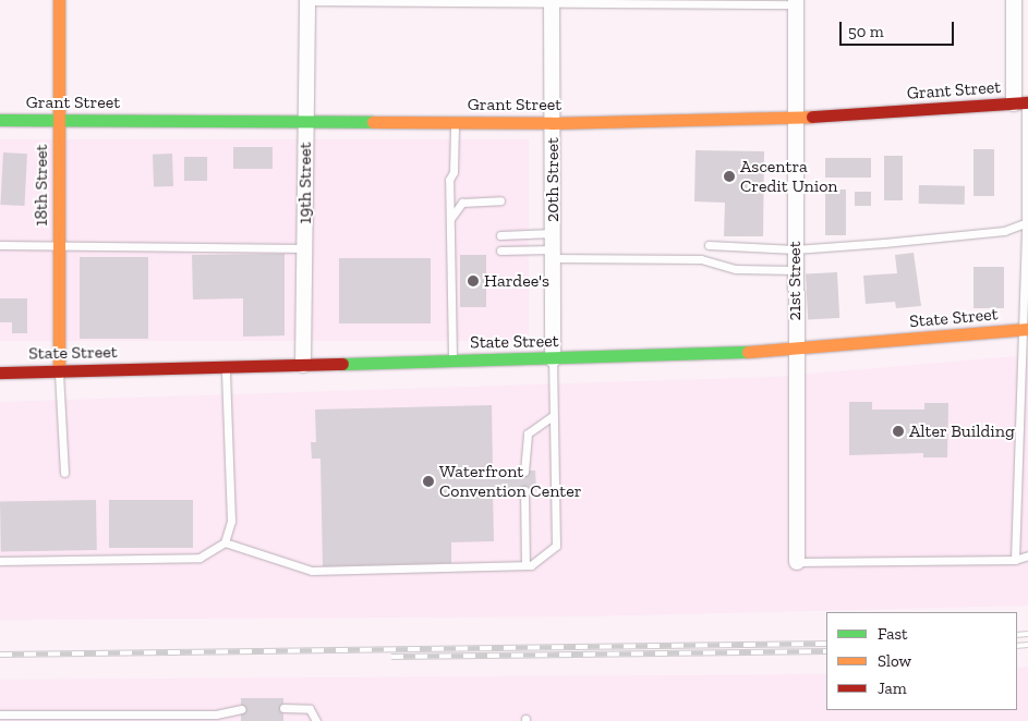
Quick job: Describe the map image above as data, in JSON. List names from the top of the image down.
{
  "streets": {
    "main road": ["Grant Street", "18th Street", "State Street"],
    "street": ["20th Street", "19th Street", "21st Street"]
  },
  "crossings": [
    ["Grant Street", "20th Street"],
    ["Grant Street", "19th Street"],
    ["Grant Street", "18th Street"],
    ["Grant Street", "21st Street"],
    ["20th Street", "State Street"],
    ["19th Street", "State Street"],
    ["18th Street", "State Street"],
    ["21st Street", "State Street"]
  ],
  "places": [
    "Ascentra Credit Union",
    "Hardee's",
    "Alter Building",
    "Waterfront Convention Center"
  ],
  "legend": ["Fast", "Slow", "Jam"],
  "scale_bar": "50 m"
}
